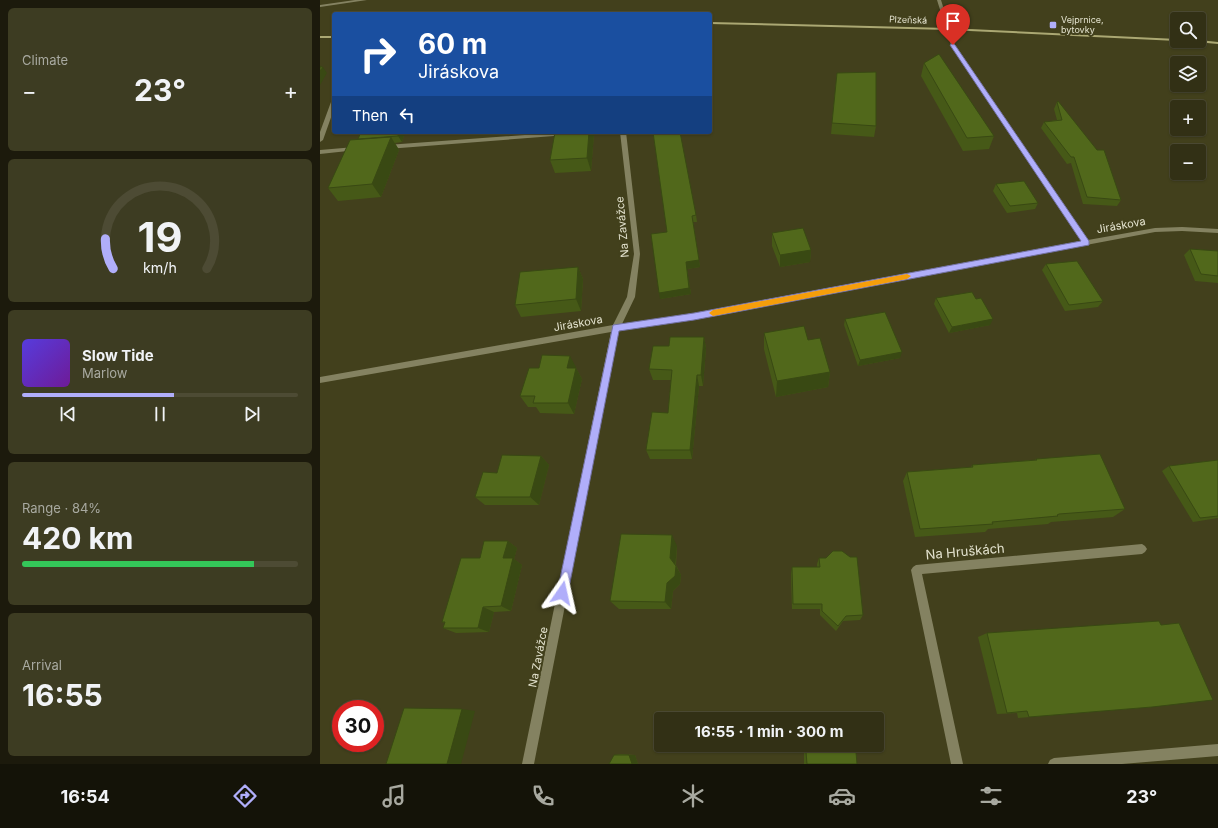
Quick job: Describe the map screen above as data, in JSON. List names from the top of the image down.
{
  "streets": {
    "main road": ["Plzeňská"],
    "street": ["Jiráskova", "Na Zavážce", "Na Hruškách"]
  },
  "crossings": [
    ["Jiráskova", "Na Zavážce"]
  ],
  "places": {
    "transit": ["Vejprnice, bytovky"]
  },
  "page": {
    "tile": [
      "Climate",
      ["Range · 84%", "420 km"],
      ["Arrival", "16:55"]
    ],
    "map_buttons": ["+", "−"],
    "turn": ["60 m", "Jiráskova"],
    "heat": ["−", "23°", "+"],
    "then": "Then",
    "song": ["Slow Tide", "Marlow"],
    "limit": "30",
    "trip": "16:55 · 1 min · 300 m",
    "tabs": ["16:54", "23°"],
    "gauge": ["19", "km/h"]
  }
}
